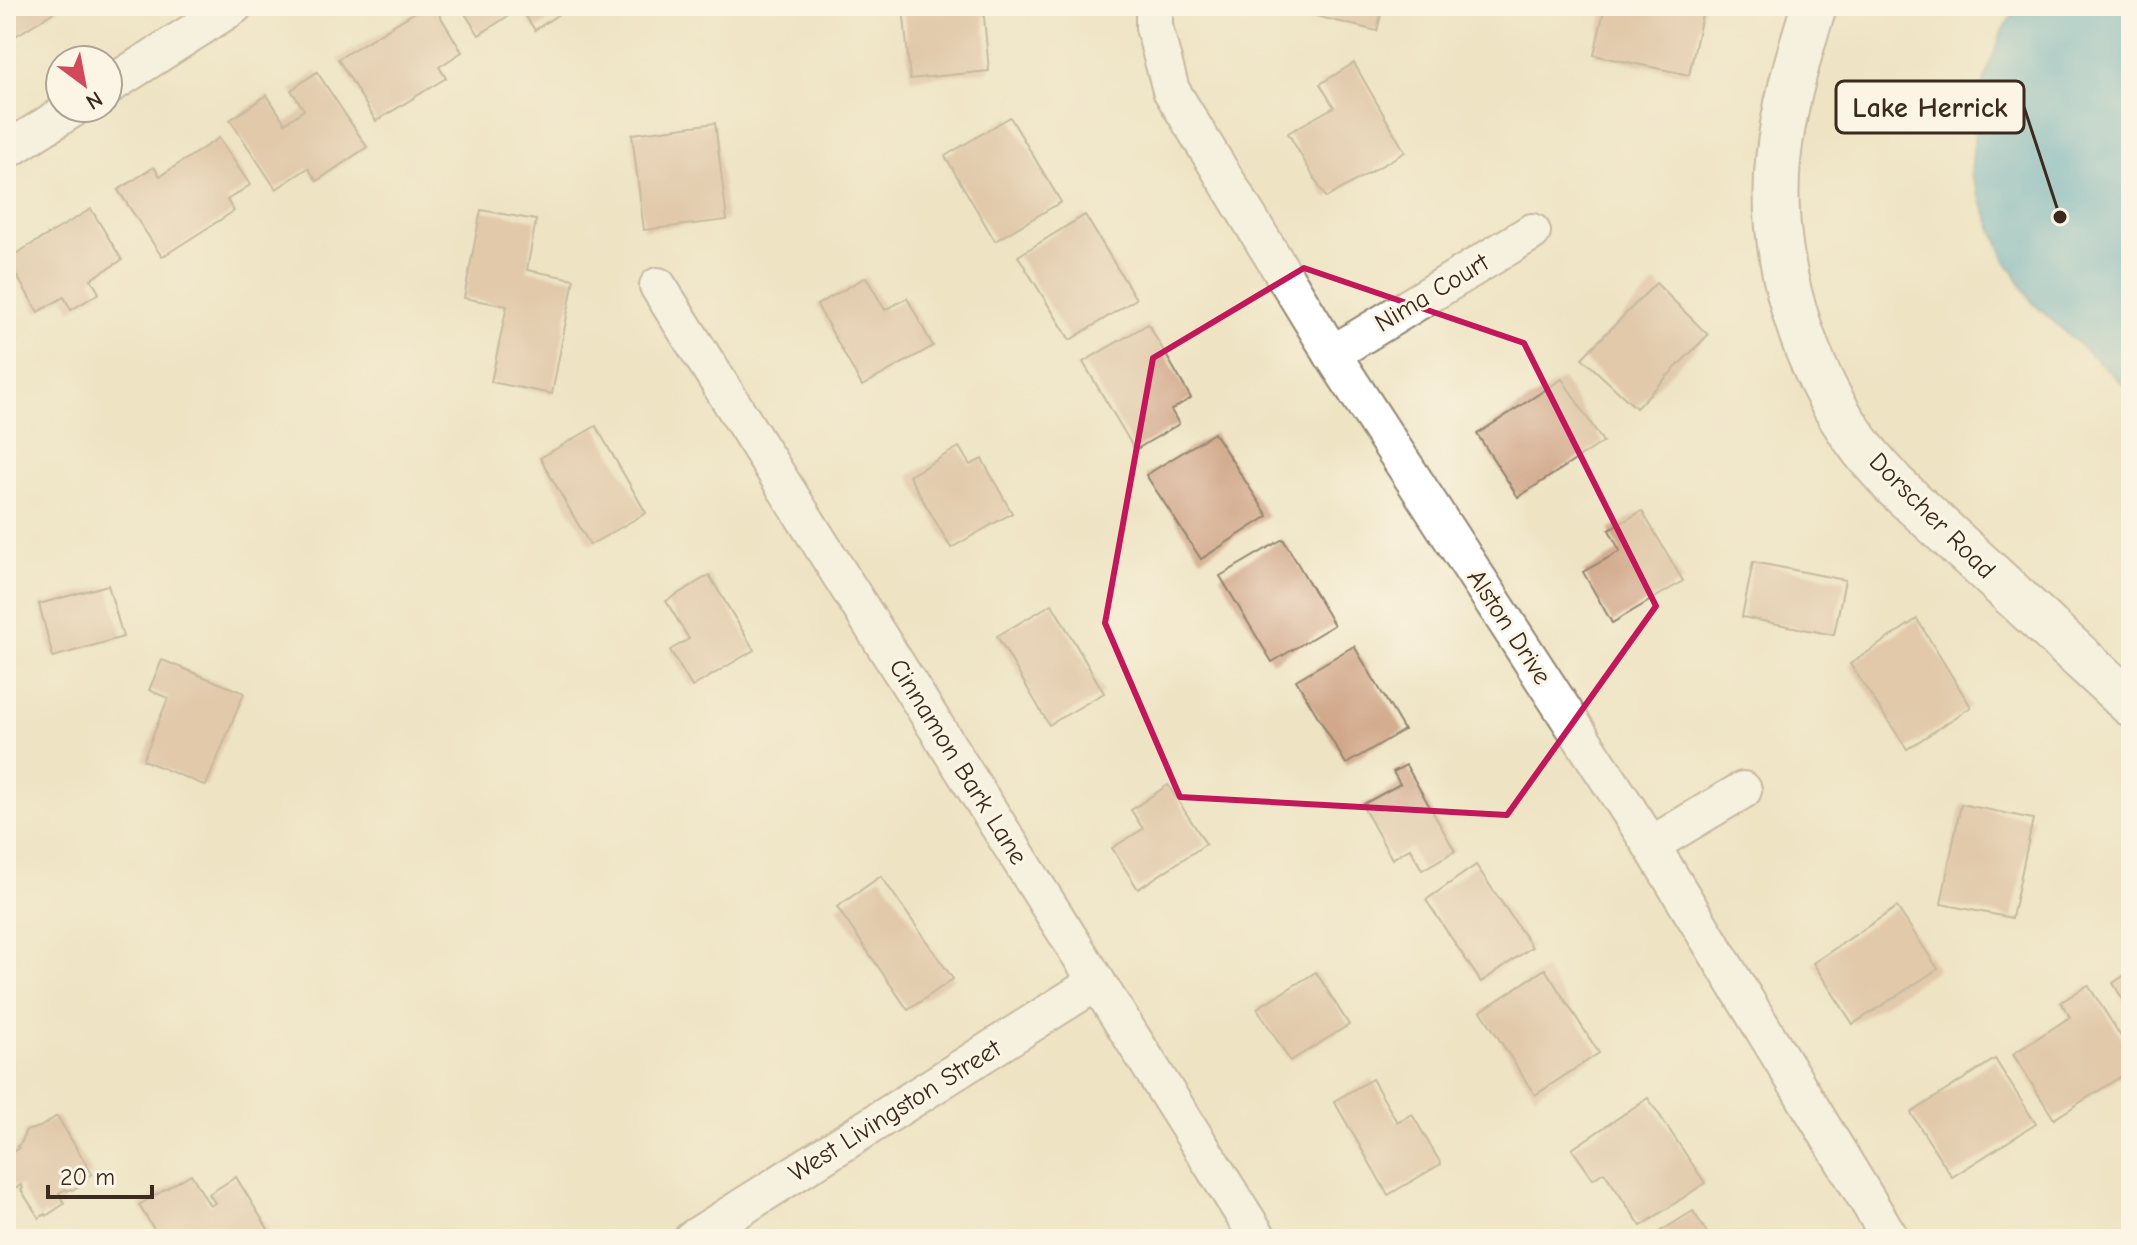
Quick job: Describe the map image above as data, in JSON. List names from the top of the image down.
{
  "streets": {
    "street": [
      "Nima Court",
      "Dorscher Road",
      "Alston Drive",
      "Cinnamon Bark Lane",
      "West Livingston Street"
    ]
  },
  "crossings": [
    ["Nima Court", "Alston Drive"],
    ["Cinnamon Bark Lane", "West Livingston Street"]
  ],
  "places": ["Lake Herrick"],
  "scale_bar": "20 m",
  "north": "bottom right"
}
